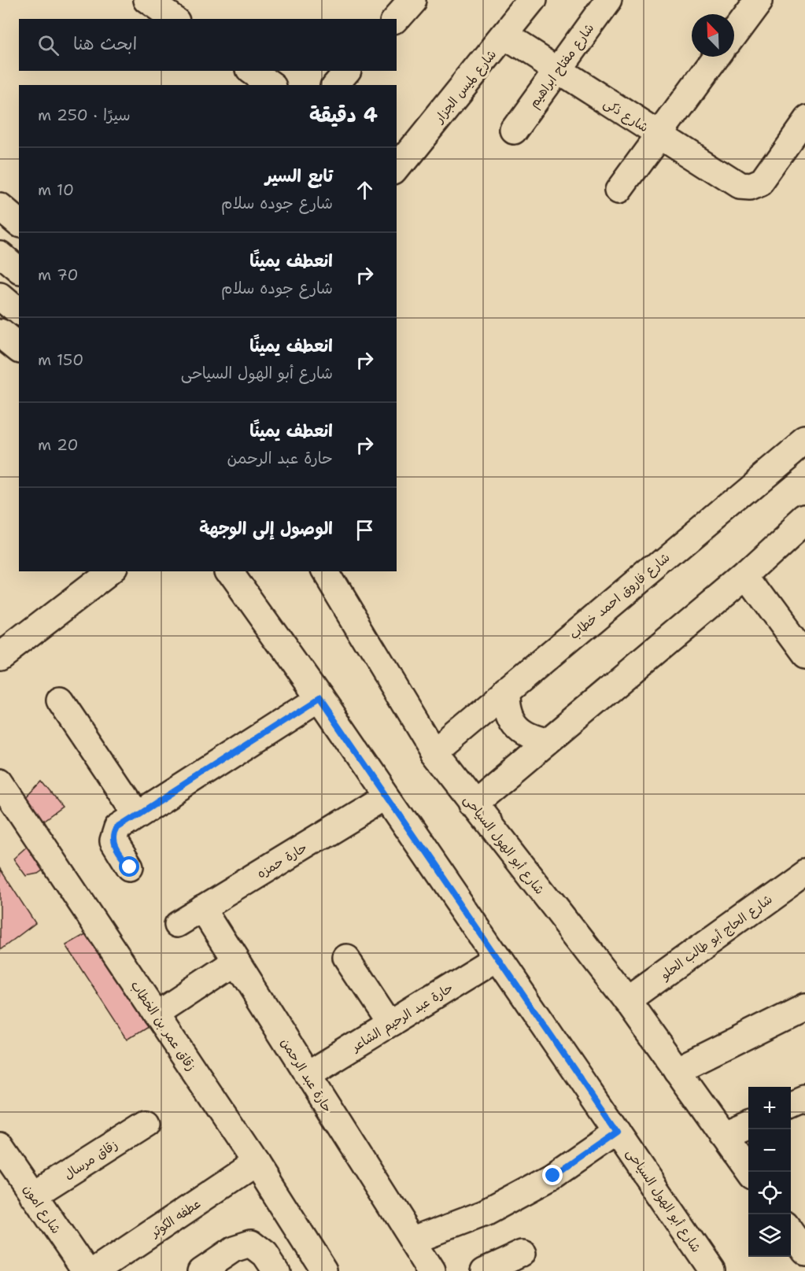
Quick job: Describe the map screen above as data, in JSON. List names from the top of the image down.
{
  "streets": {
    "street": [
      "شارع مفتاح ابراهيم",
      "شارع لميس الجزار",
      "شارع ذكى",
      "شارع فاروق احمد خطاب",
      "شارع أبو الهول السياحى",
      "حارة حمزه",
      "شارع الحاج أبو طالب الحلو",
      "حارة عبد الرحيم الشاعر",
      "زقاق عمر بن الخطاب",
      "حارة عبد الرحمن",
      "زقاق مرسال",
      "شارع امون",
      "عطفه الكوثر"
    ]
  },
  "crossings": [
    ["شارع مفتاح ابراهيم", "شارع ذكى"],
    ["شارع لميس الجزار", "شارع ذكى"],
    ["شارع فاروق احمد خطاب", "شارع أبو الهول السياحى"],
    ["شارع أبو الهول السياحى", "حارة حمزه"],
    ["شارع أبو الهول السياحى", "شارع الحاج أبو طالب الحلو"],
    ["شارع أبو الهول السياحى", "حارة عبد الرحيم الشاعر"],
    ["حارة حمزه", "حارة عبد الرحمن"],
    ["حارة عبد الرحيم الشاعر", "حارة عبد الرحمن"],
    ["زقاق عمر بن الخطاب", "عطفه الكوثر"],
    ["زقاق مرسال", "شارع امون"]
  ],
  "north": "top left",
  "page": {
    "search": "ابحث هنا",
    "heading": ["4 دقيقة", "سيرًا · 250 m"],
    "list": [
      ["تابع السير", "شارع جوده سلام", "10 m"],
      ["انعطف يمينًا", "شارع جوده سلام", "70 m"],
      ["انعطف يمينًا", "شارع أبو الهول السياحى", "150 m"],
      ["انعطف يمينًا", "حارة عبد الرحمن", "20 m"],
      "الوصول إلى الوجهة"
    ],
    "map_buttons": ["+", "−"]
  }
}
